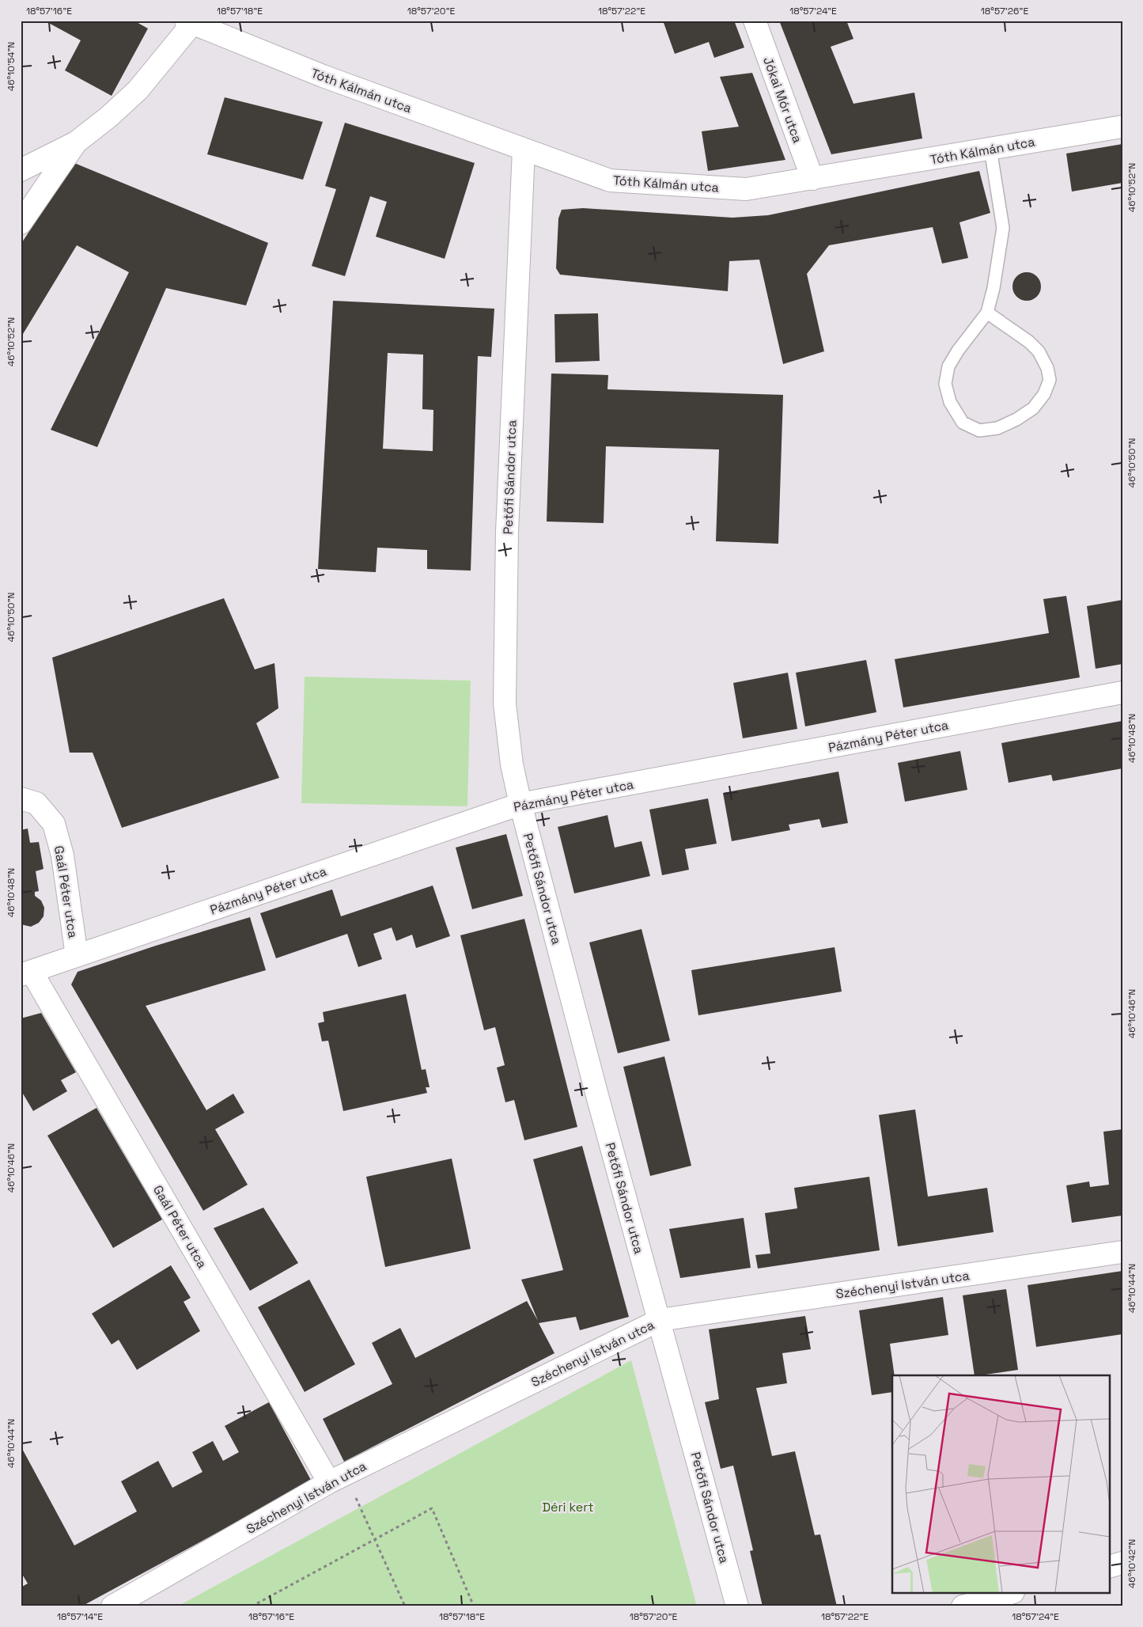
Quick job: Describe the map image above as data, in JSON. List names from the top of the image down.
{
  "streets": {
    "street": [
      "Tóth Kálmán utca",
      "Jókai Mór utca",
      "Petőfi Sándor utca",
      "Pázmány Péter utca",
      "Gaál Péter utca",
      "Széchenyi István utca"
    ]
  },
  "crossings": [
    ["Tóth Kálmán utca", "Jókai Mór utca"],
    ["Tóth Kálmán utca", "Petőfi Sándor utca"],
    ["Petőfi Sándor utca", "Pázmány Péter utca"],
    ["Petőfi Sándor utca", "Széchenyi István utca"],
    ["Pázmány Péter utca", "Gaál Péter utca"],
    ["Gaál Péter utca", "Széchenyi István utca"]
  ],
  "parks": ["Déri kert"],
  "coordinates": [
    "18°57'16\"E",
    "18°57'18\"E",
    "18°57'20\"E",
    "18°57'22\"E",
    "18°57'24\"E",
    "18°57'26\"E",
    "46°10'54\"N",
    "46°10'52\"N",
    "46°10'50\"N",
    "46°10'48\"N",
    "46°10'46\"N",
    "46°10'44\"N",
    "46°10'42\"N",
    "18°57'14\"E"
  ]
}
